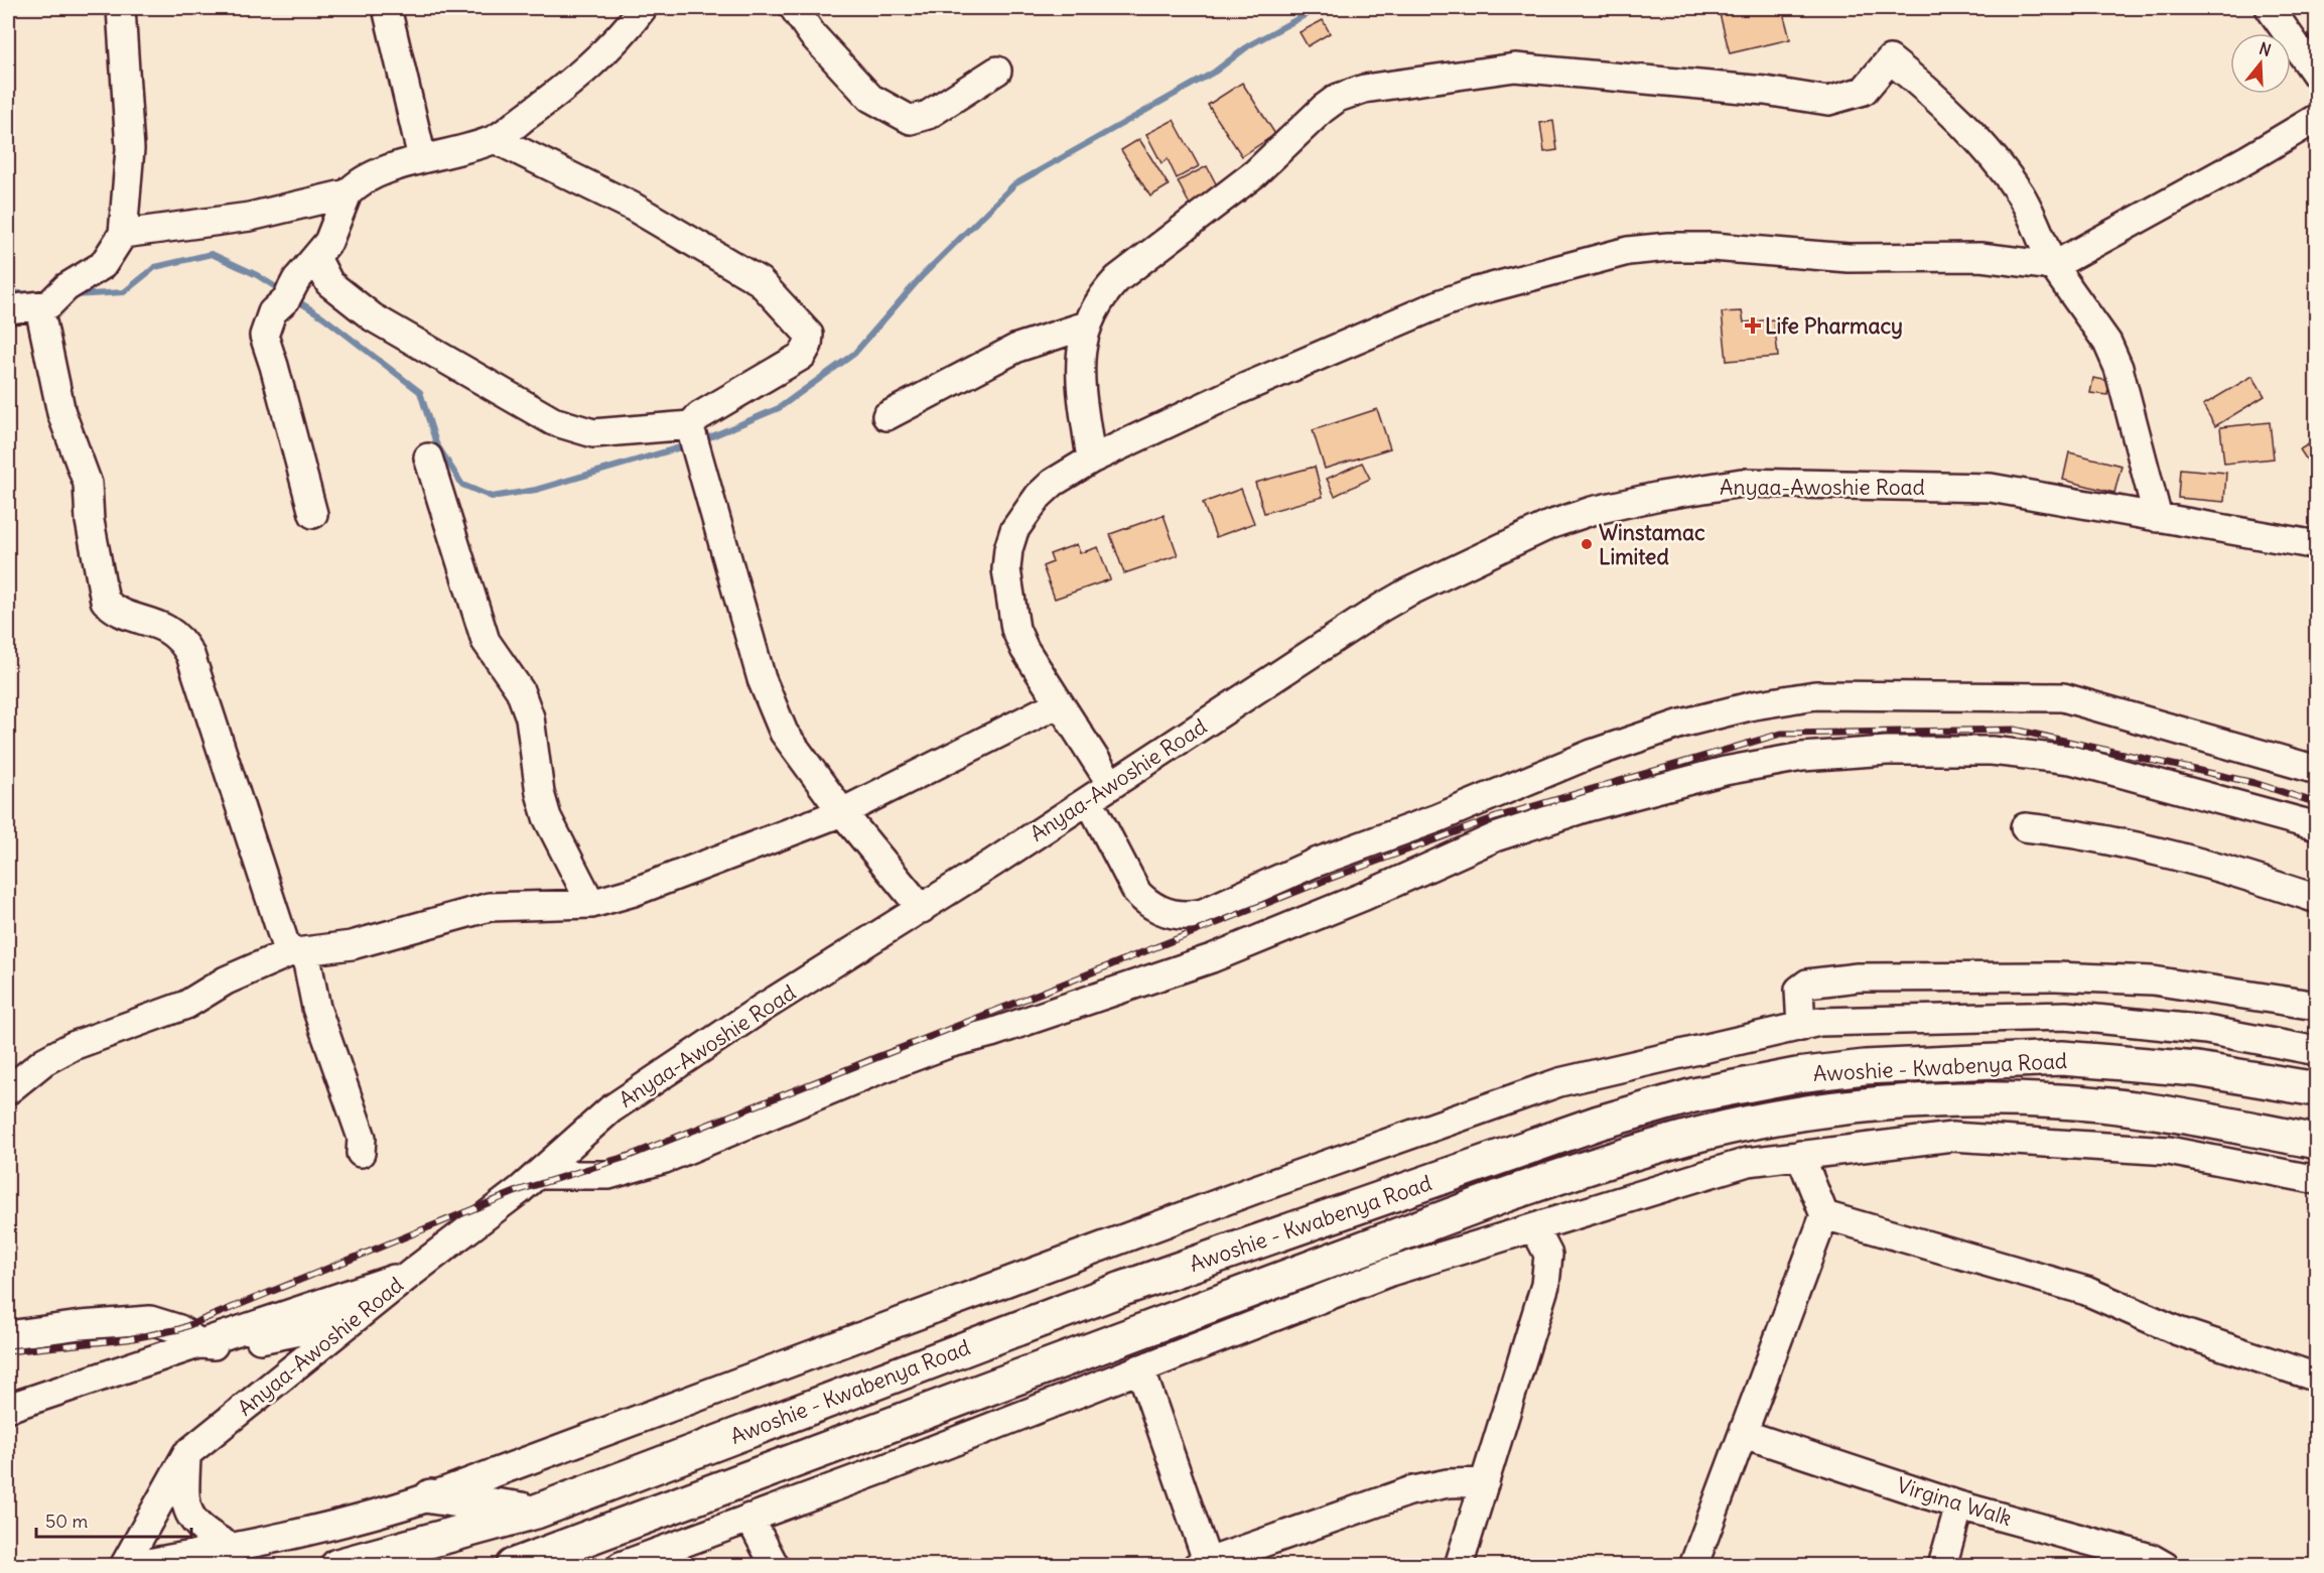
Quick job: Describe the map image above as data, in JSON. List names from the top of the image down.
{
  "streets": {
    "main road": ["Awoshie - Kwabenya Road"],
    "street": ["Anyaa-Awoshie Road", "Virgina Walk"]
  },
  "places": {
    "health": ["Life Pharmacy"],
    "other": ["Winstamac Limited"]
  },
  "scale_bar": "50 m",
  "north": "top"
}
